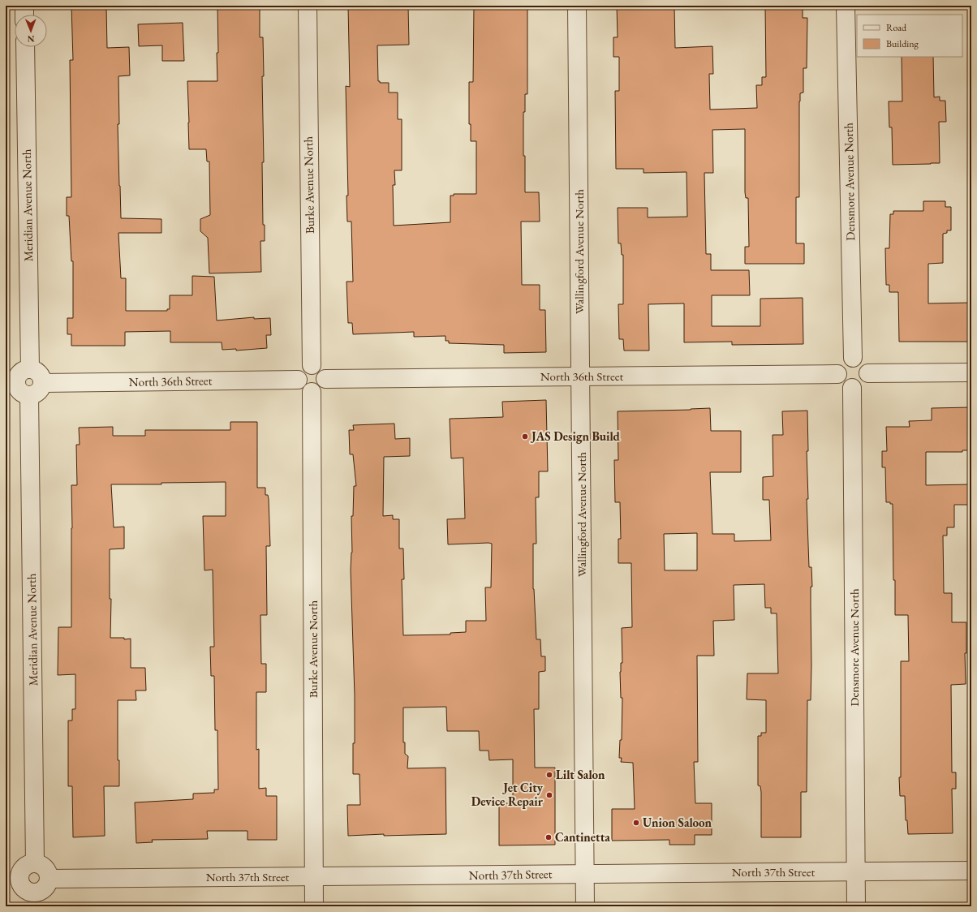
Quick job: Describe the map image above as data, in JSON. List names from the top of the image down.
{
  "streets": {
    "street": [
      "Densmore Avenue North",
      "Burke Avenue North",
      "Meridian Avenue North",
      "Wallingford Avenue North",
      "North 36th Street",
      "North 37th Street"
    ]
  },
  "crossings": [
    ["Densmore Avenue North", "North 36th Street"],
    ["Densmore Avenue North", "North 37th Street"],
    ["Burke Avenue North", "North 36th Street"],
    ["Burke Avenue North", "North 37th Street"],
    ["Meridian Avenue North", "North 36th Street"],
    ["Wallingford Avenue North", "North 36th Street"],
    ["Wallingford Avenue North", "North 37th Street"]
  ],
  "places": [
    "JAS Design Build",
    "Lilt Salon",
    "Jet City Device Repair",
    "Union Saloon",
    "Cantinetta"
  ],
  "legend": ["Road", "Building"],
  "north": "bottom"
}
